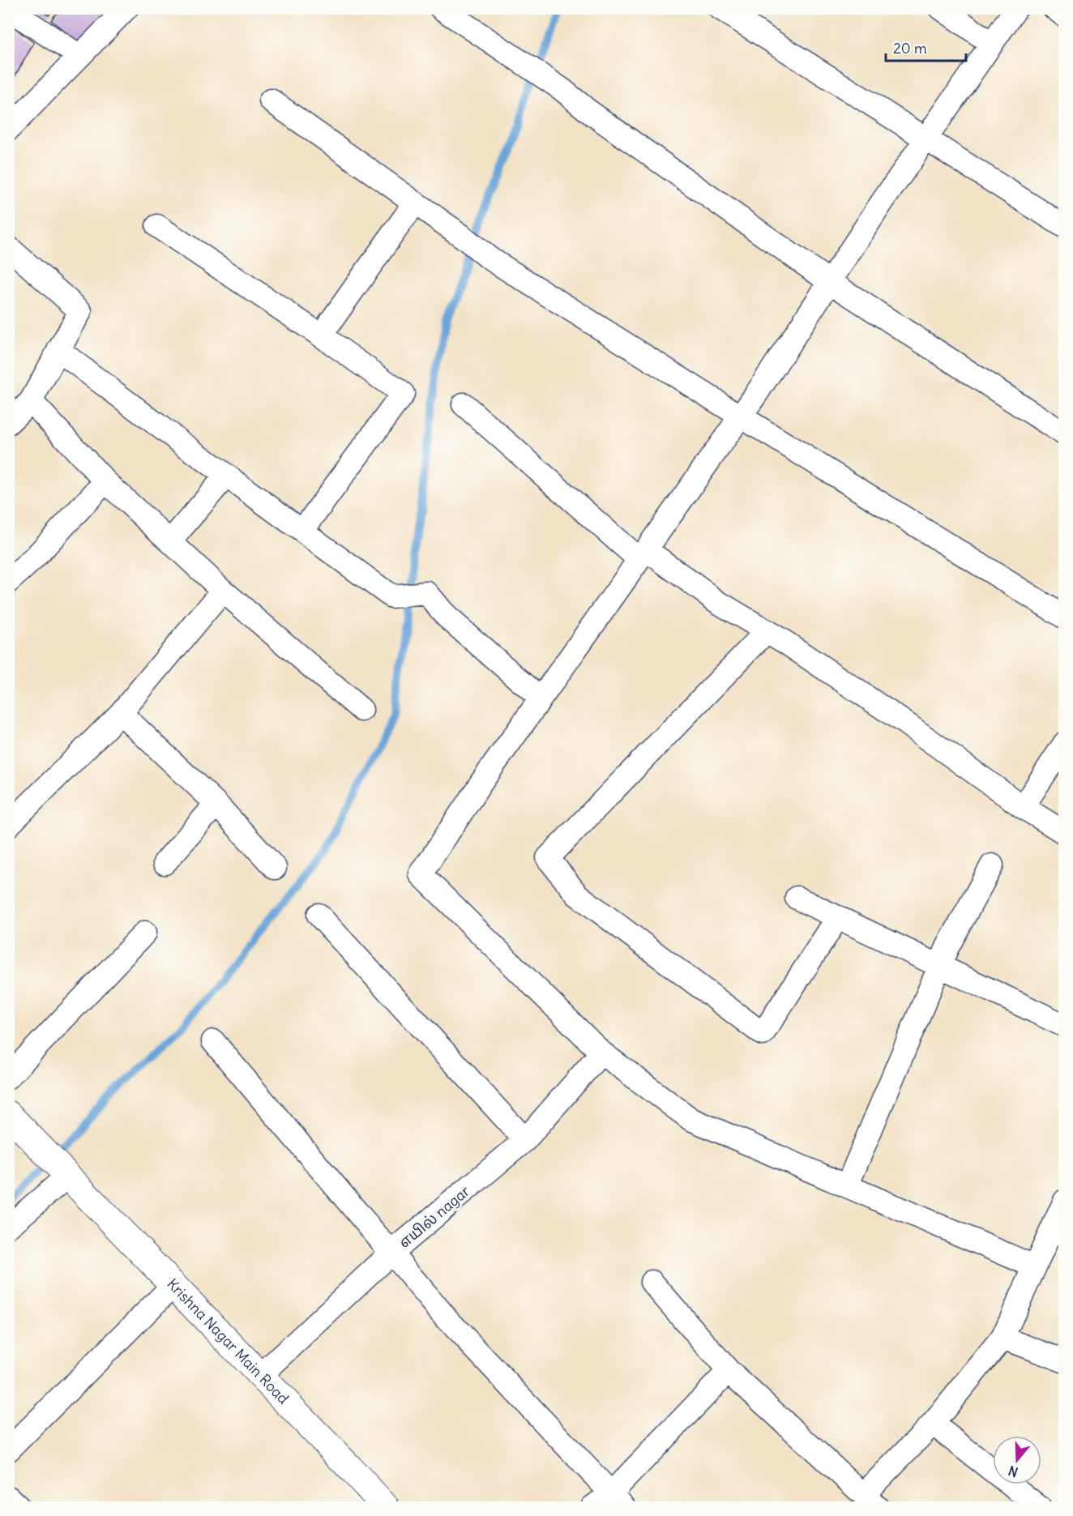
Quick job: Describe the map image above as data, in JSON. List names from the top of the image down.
{
  "streets": {
    "street": ["எயில் nagar", "Krishna Nagar Main Road"]
  },
  "crossings": [
    ["எயில் nagar", "Krishna Nagar Main Road"]
  ],
  "scale_bar": "20 m",
  "north": "bottom"
}
